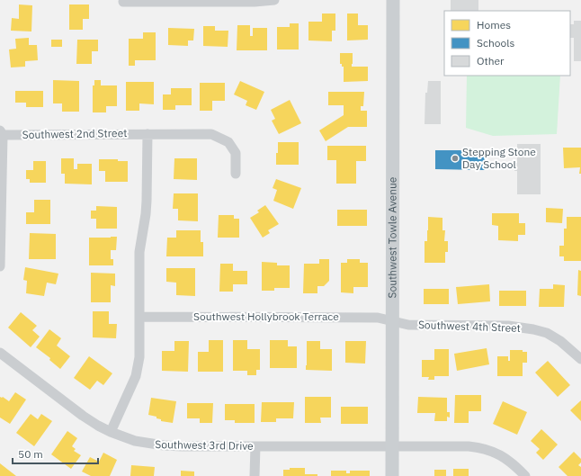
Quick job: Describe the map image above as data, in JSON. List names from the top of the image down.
{
  "streets": {
    "street": [
      "Southwest 2nd Street",
      "Southwest Towle Avenue",
      "Southwest Hollybrook Terrace",
      "Southwest 4th Street",
      "Southwest 3rd Drive"
    ]
  },
  "crossings": [
    ["Southwest Towle Avenue", "Southwest Hollybrook Terrace"],
    ["Southwest Towle Avenue", "Southwest 4th Street"],
    ["Southwest Towle Avenue", "Southwest 3rd Drive"],
    ["Southwest Hollybrook Terrace", "Southwest 4th Street"]
  ],
  "places": ["Stepping Stone Day School"],
  "legend": ["Homes", "Schools", "Other"],
  "scale_bar": "50 m"
}
